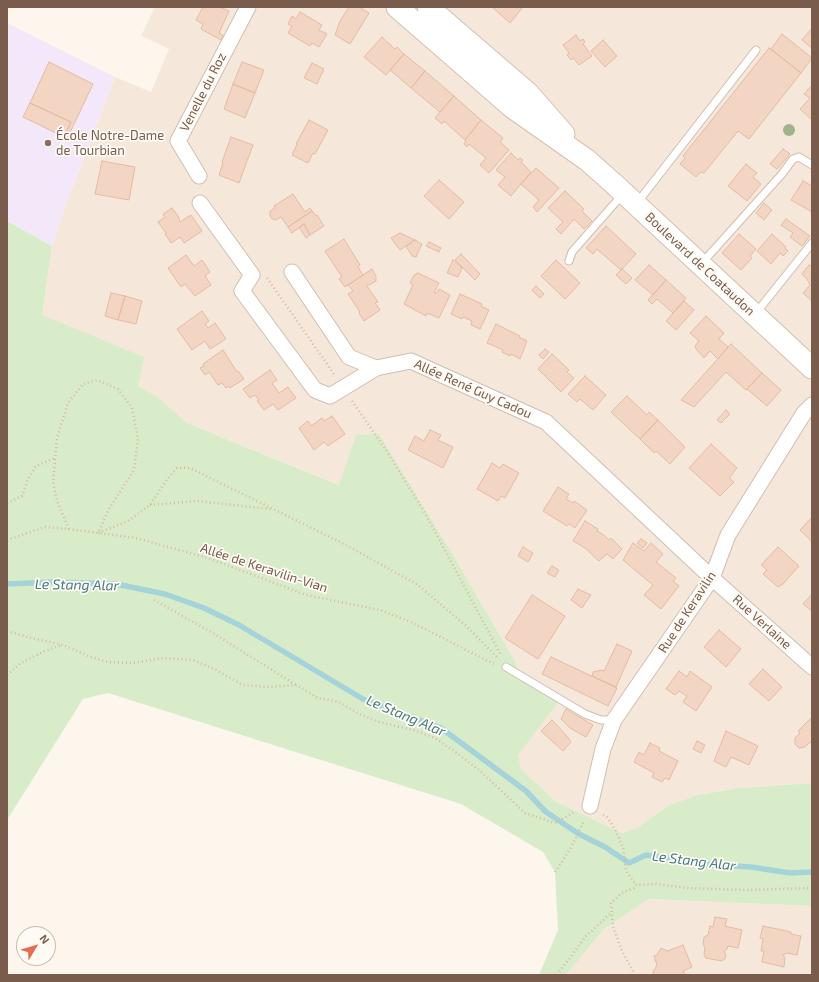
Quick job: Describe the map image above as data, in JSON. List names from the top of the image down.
{
  "streets": {
    "main road": ["Boulevard de Coataudon"],
    "street": [
      "Venelle du Roz",
      "Allée René Guy Cadou",
      "Rue de Keravilin",
      "Rue Verlaine"
    ],
    "path": ["Allée de Keravilin-Vian"]
  },
  "crossings": [
    ["Allée René Guy Cadou", "Rue de Keravilin"],
    ["Allée René Guy Cadou", "Rue Verlaine"],
    ["Rue de Keravilin", "Rue Verlaine"]
  ],
  "water": ["Le Stang Alar"],
  "places": ["École Notre-Dame de Tourbian"],
  "north": "top right"
}
